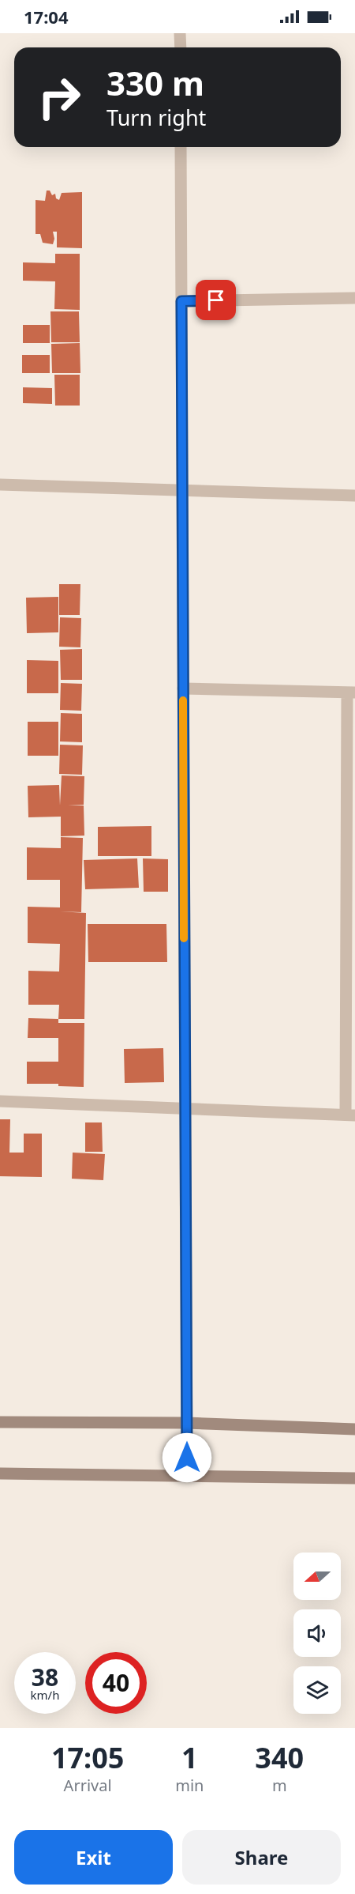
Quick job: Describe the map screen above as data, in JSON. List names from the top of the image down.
{
  "north": "left",
  "page": {
    "status": "17:04",
    "turn": ["330 m", "Turn right"],
    "speed": "38 km/h",
    "limit": "40",
    "eta": [
      "17:05",
      "Arrival",
      "1",
      "min",
      "340",
      "m"
    ],
    "buttons": ["Exit", "Share"]
  }
}
